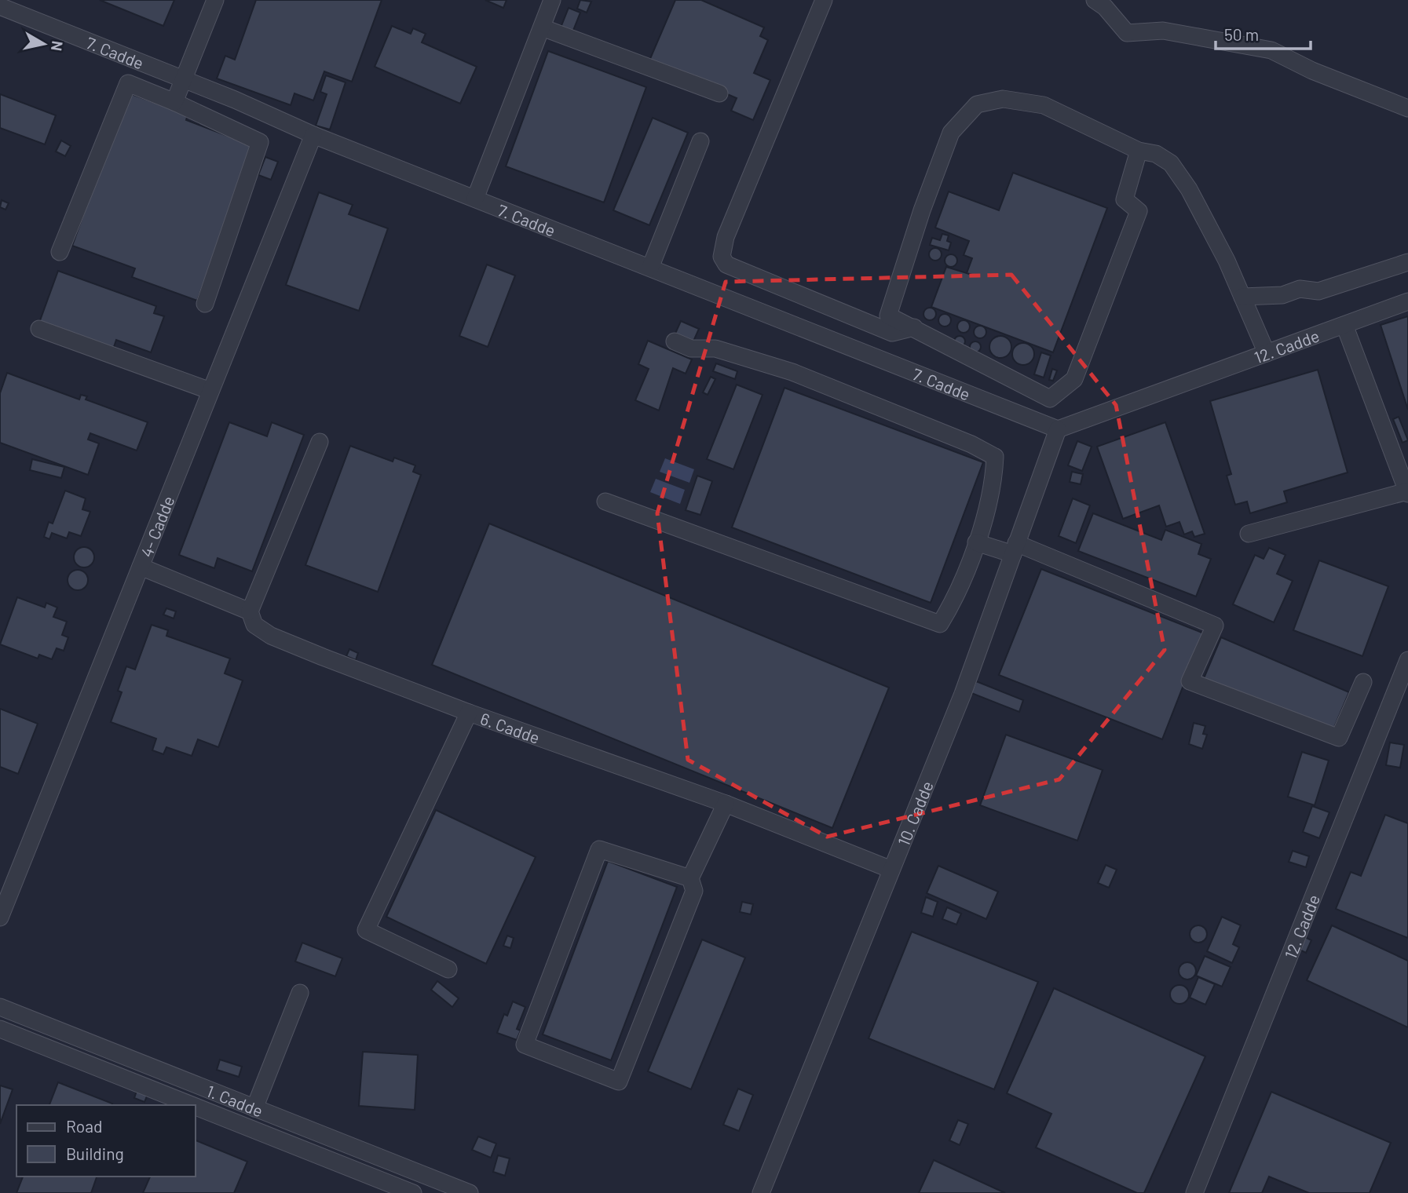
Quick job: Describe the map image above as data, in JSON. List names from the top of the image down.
{
  "streets": {
    "street": [
      "7. Cadde",
      "12. Cadde",
      "4- Cadde",
      "6. Cadde",
      "10. Cadde",
      "1. Cadde"
    ]
  },
  "crossings": [
    ["7. Cadde", "12. Cadde"],
    ["7. Cadde", "4- Cadde"],
    ["7. Cadde", "10. Cadde"],
    ["12. Cadde", "10. Cadde"],
    ["6. Cadde", "10. Cadde"]
  ],
  "legend": ["Road", "Building"],
  "scale_bar": "50 m",
  "north": "right"
}
